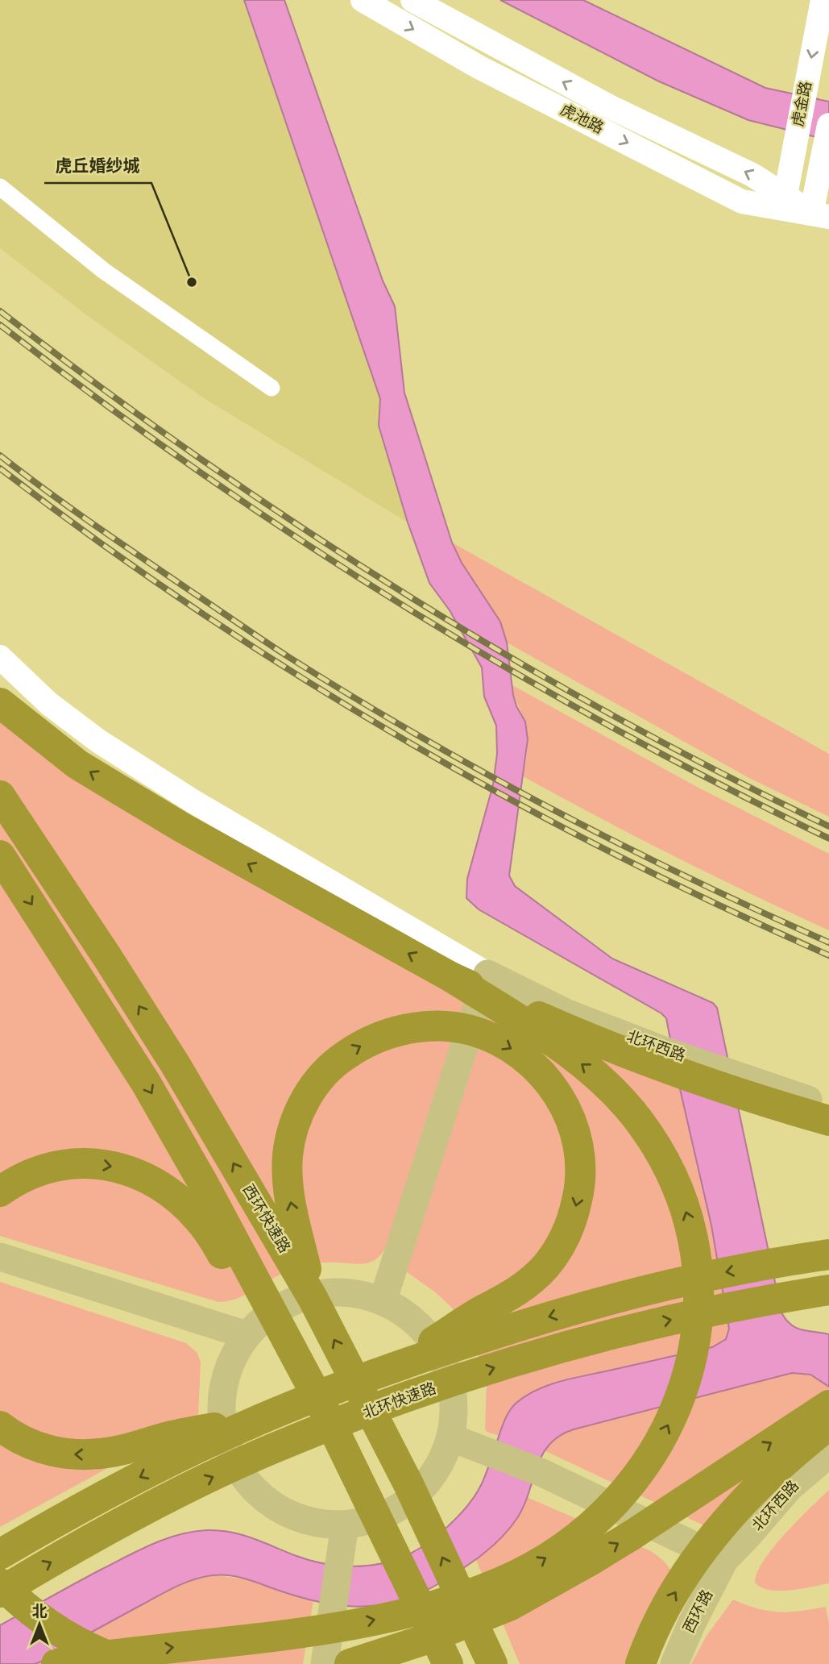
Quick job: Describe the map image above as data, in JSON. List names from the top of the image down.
{
  "streets": {
    "highway": ["西环快速路", "北环快速路"],
    "main road": [
      "虎金路",
      "虎池路",
      "北环西路",
      "西环路"
    ]
  },
  "crossings": [
    ["虎金路", "虎池路"],
    ["北环西路", "西环路"]
  ],
  "places": ["虎丘婚纱城"],
  "north": "top"
}
